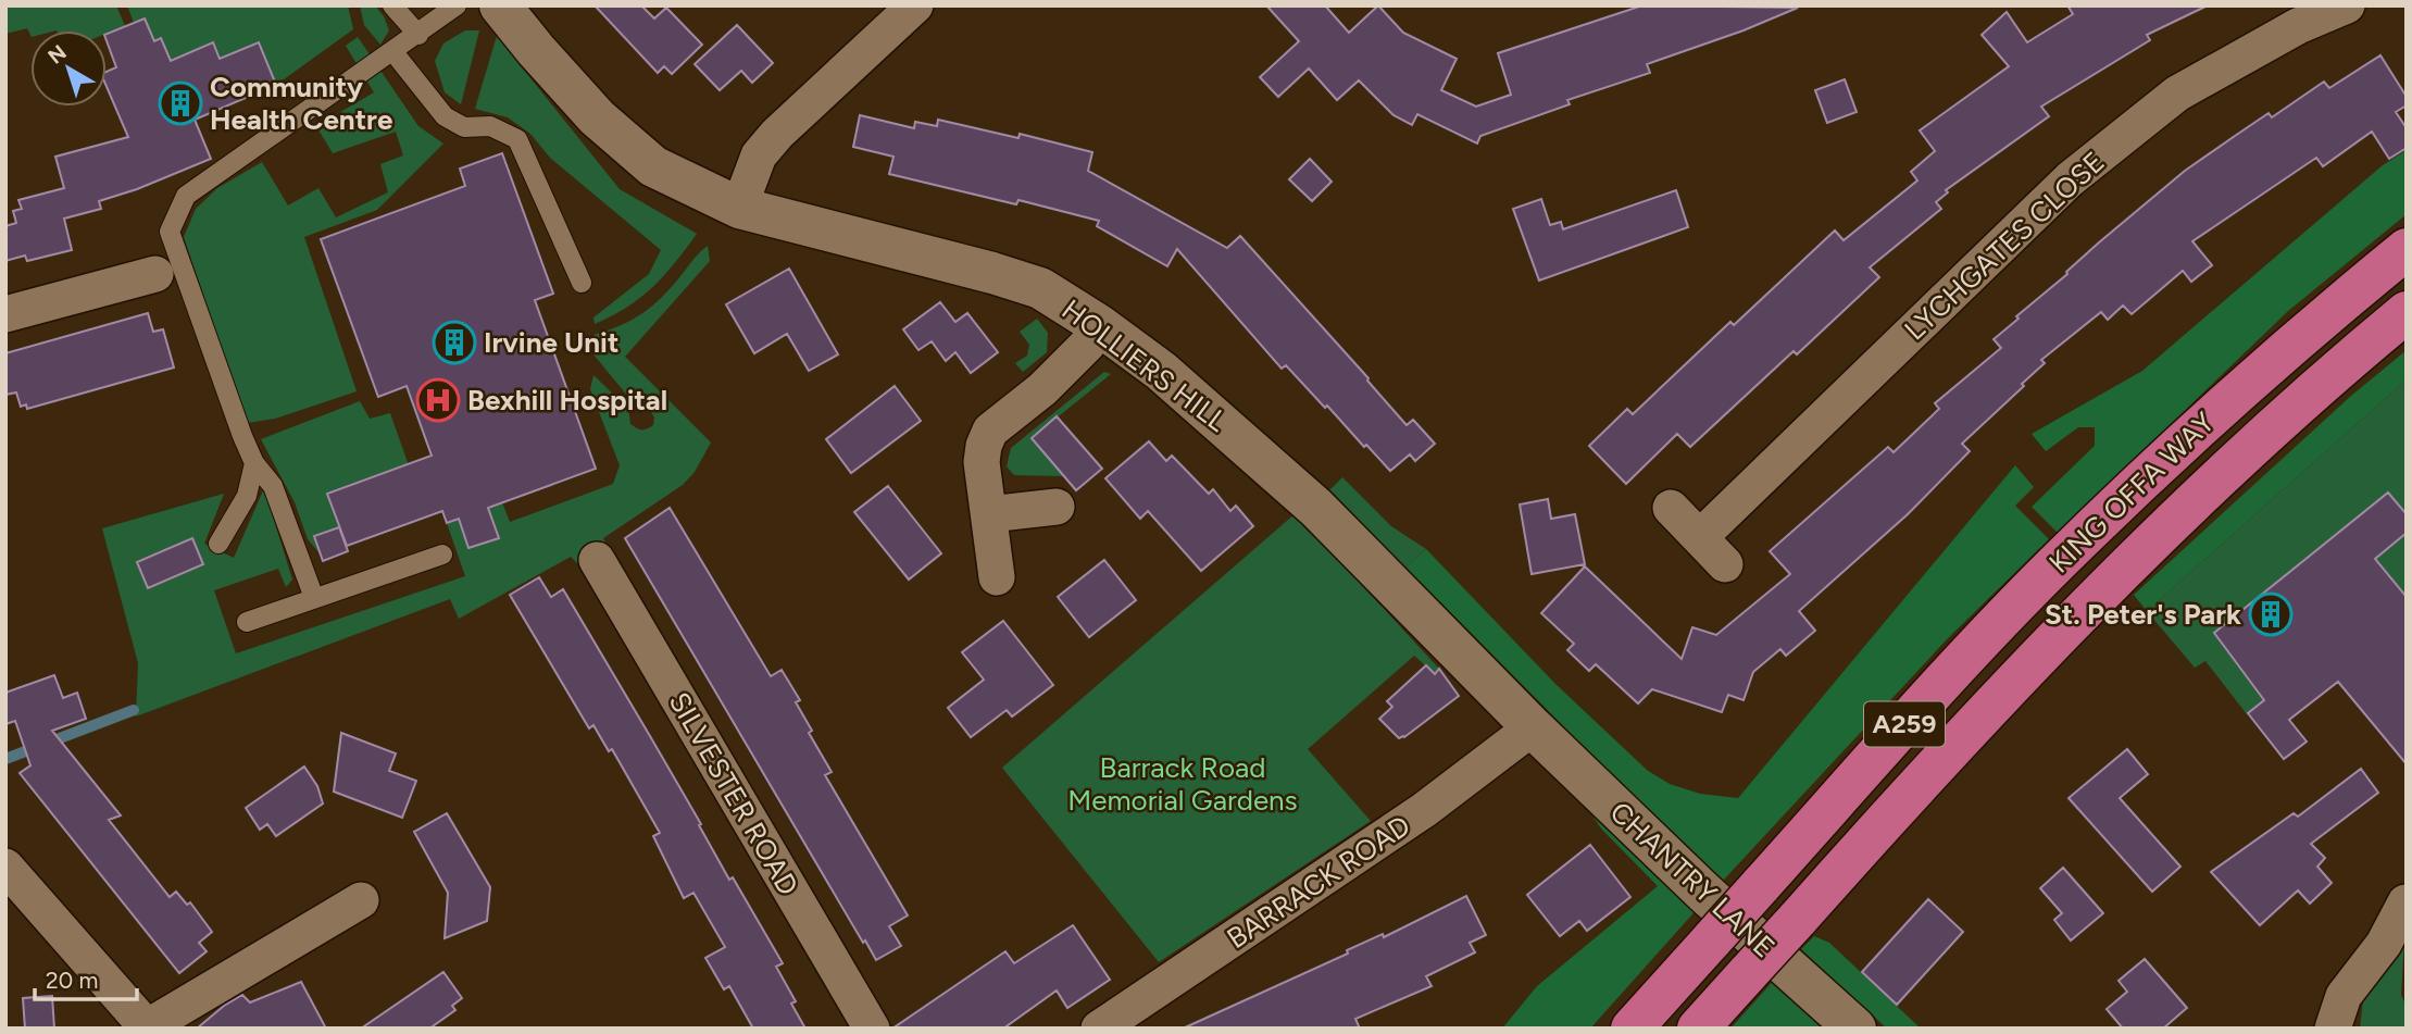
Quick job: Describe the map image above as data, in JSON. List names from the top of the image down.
{
  "streets": {
    "highway": ["KING OFFA WAY", "A259"],
    "main road": ["HOLLIERS HILL", "CHANTRY LANE"],
    "street": ["LYCHGATES CLOSE", "SILVESTER ROAD", "BARRACK ROAD"]
  },
  "crossings": [
    ["HOLLIERS HILL", "CHANTRY LANE"],
    ["HOLLIERS HILL", "BARRACK ROAD"],
    ["CHANTRY LANE", "BARRACK ROAD"]
  ],
  "parks": ["Barrack Road Memorial Gardens"],
  "places": {
    "building": ["Community Health Centre", "Irvine Unit", "St. Peter's Park"],
    "hospital": ["Bexhill Hospital"]
  },
  "scale_bar": "20 m",
  "north": "top left"
}
